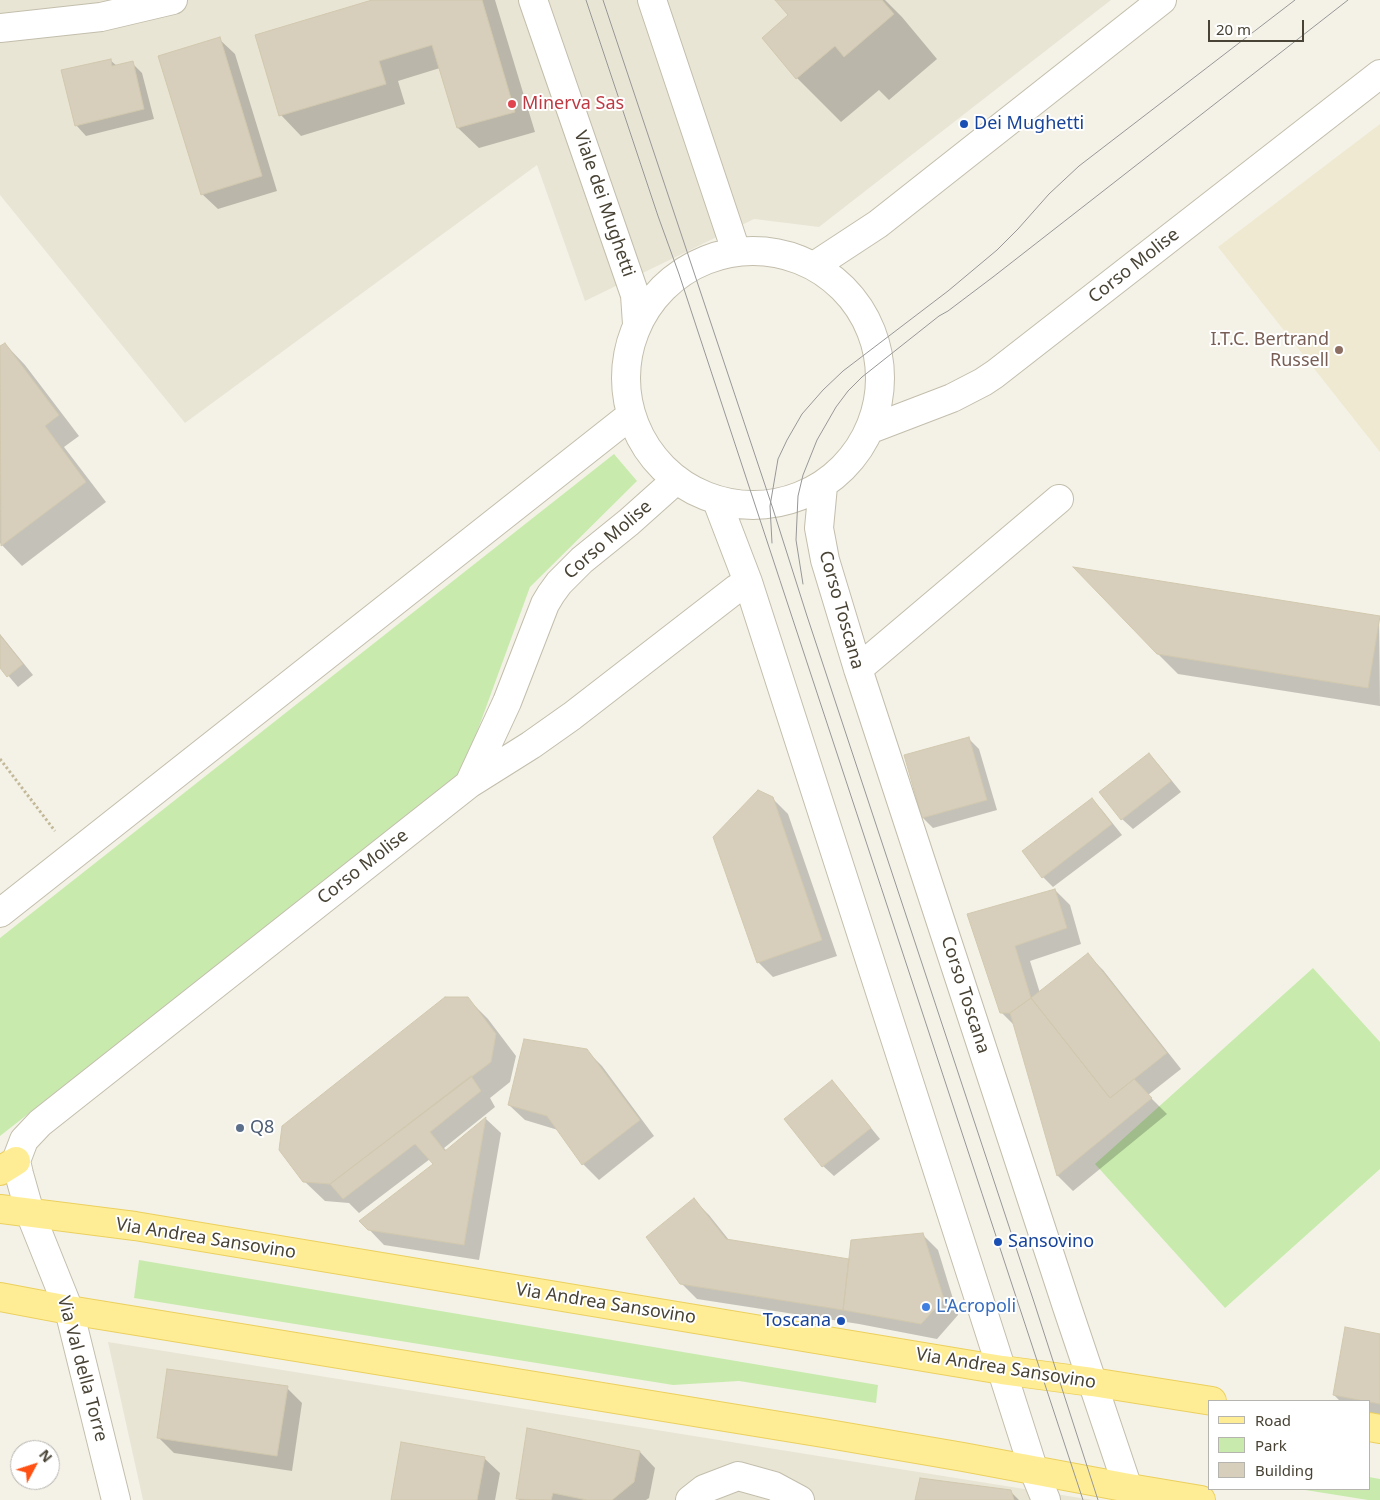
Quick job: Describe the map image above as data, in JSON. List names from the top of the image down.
{
  "streets": {
    "main road": ["Via Andrea Sansovino"],
    "street": [
      "Viale dei Mughetti",
      "Corso Molise",
      "Corso Toscana",
      "Via Val della Torre"
    ]
  },
  "crossings": [
    ["Corso Molise", "Via Andrea Sansovino"],
    ["Corso Molise", "Via Val della Torre"],
    ["Corso Toscana", "Via Andrea Sansovino"],
    ["Via Andrea Sansovino", "Via Val della Torre"]
  ],
  "places": [
    "Minerva Sas",
    "Dei Mughetti",
    "I.T.C. Bertrand Russell",
    "Q8",
    "Sansovino",
    "L'Acropoli",
    "Toscana"
  ],
  "legend": ["Road", "Park", "Building"],
  "scale_bar": "20 m",
  "north": "top right"
}
